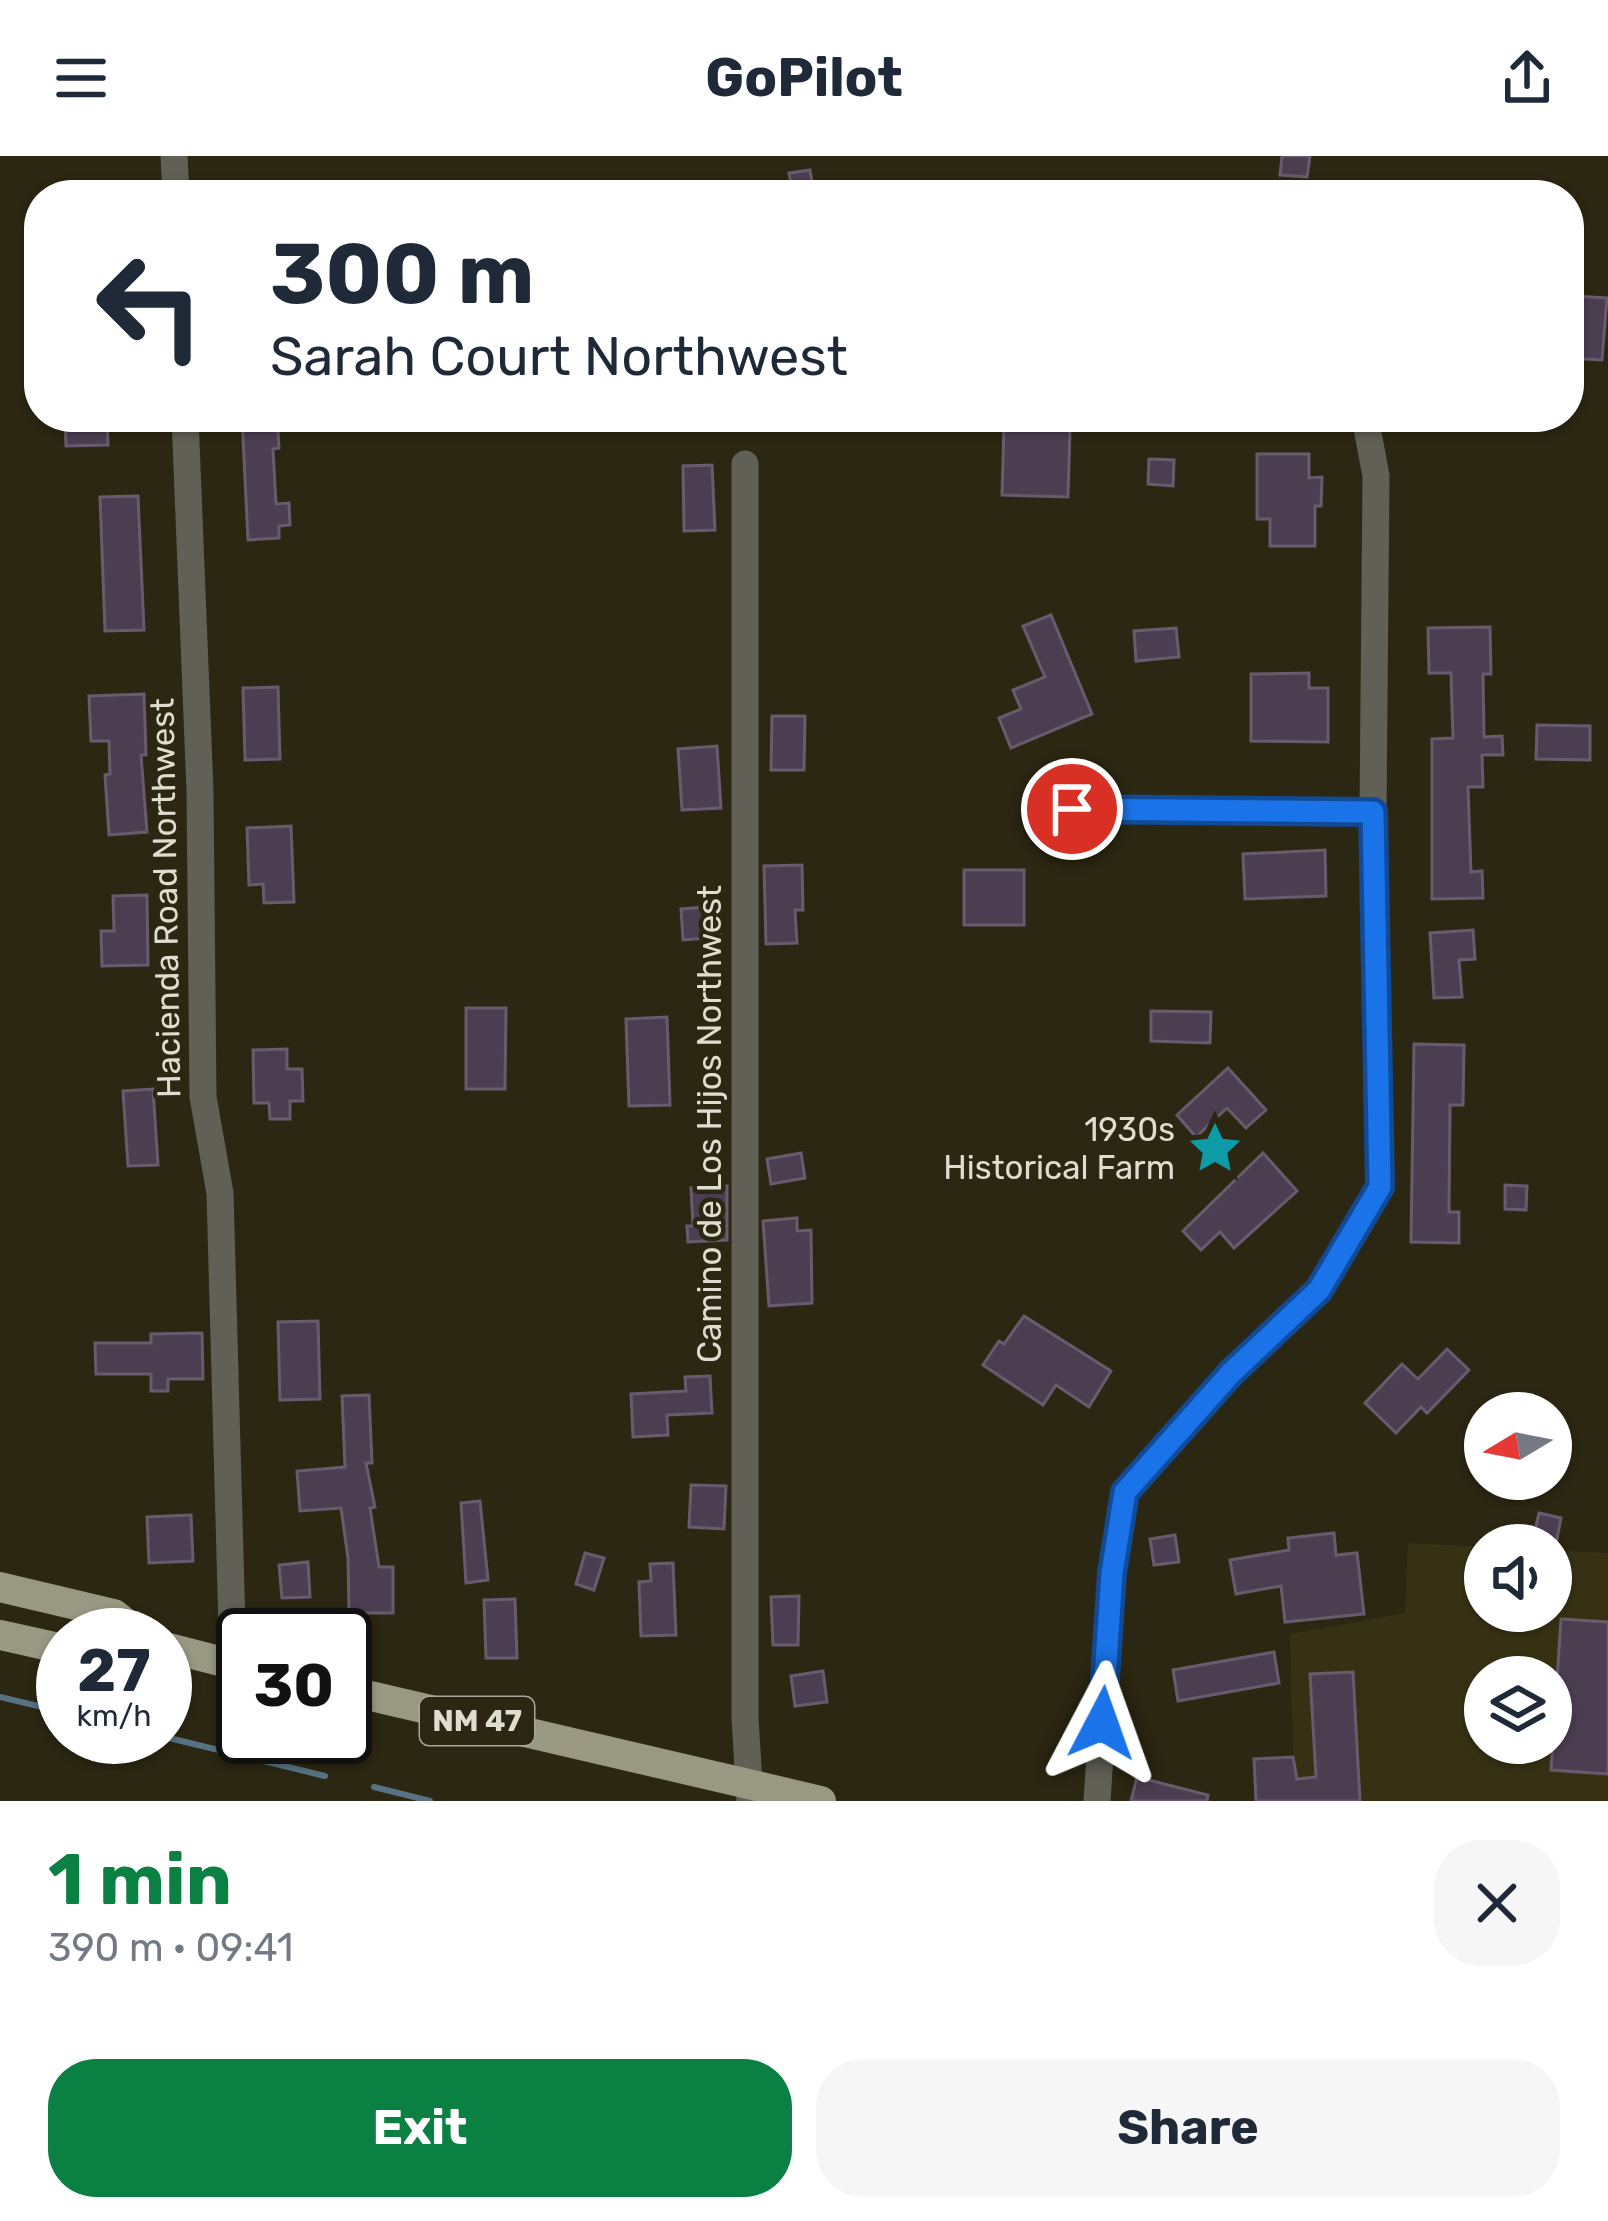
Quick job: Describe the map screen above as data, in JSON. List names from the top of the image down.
{
  "streets": {
    "main road": ["NM 47"],
    "street": ["Hacienda Road Northwest", "Camino de Los Hijos Northwest"]
  },
  "crossings": [
    ["Camino de Los Hijos Northwest", "NM 47"]
  ],
  "places": {
    "place": ["1930s Historical Farm"]
  },
  "north": "left",
  "page": {
    "header": "GoPilot",
    "turn": ["300 m", "Sarah Court Northwest"],
    "speed": "27 km/h",
    "limit": "30",
    "heading": ["1 min", "390 m · 09:41"],
    "buttons": ["Exit", "Share"]
  }
}
